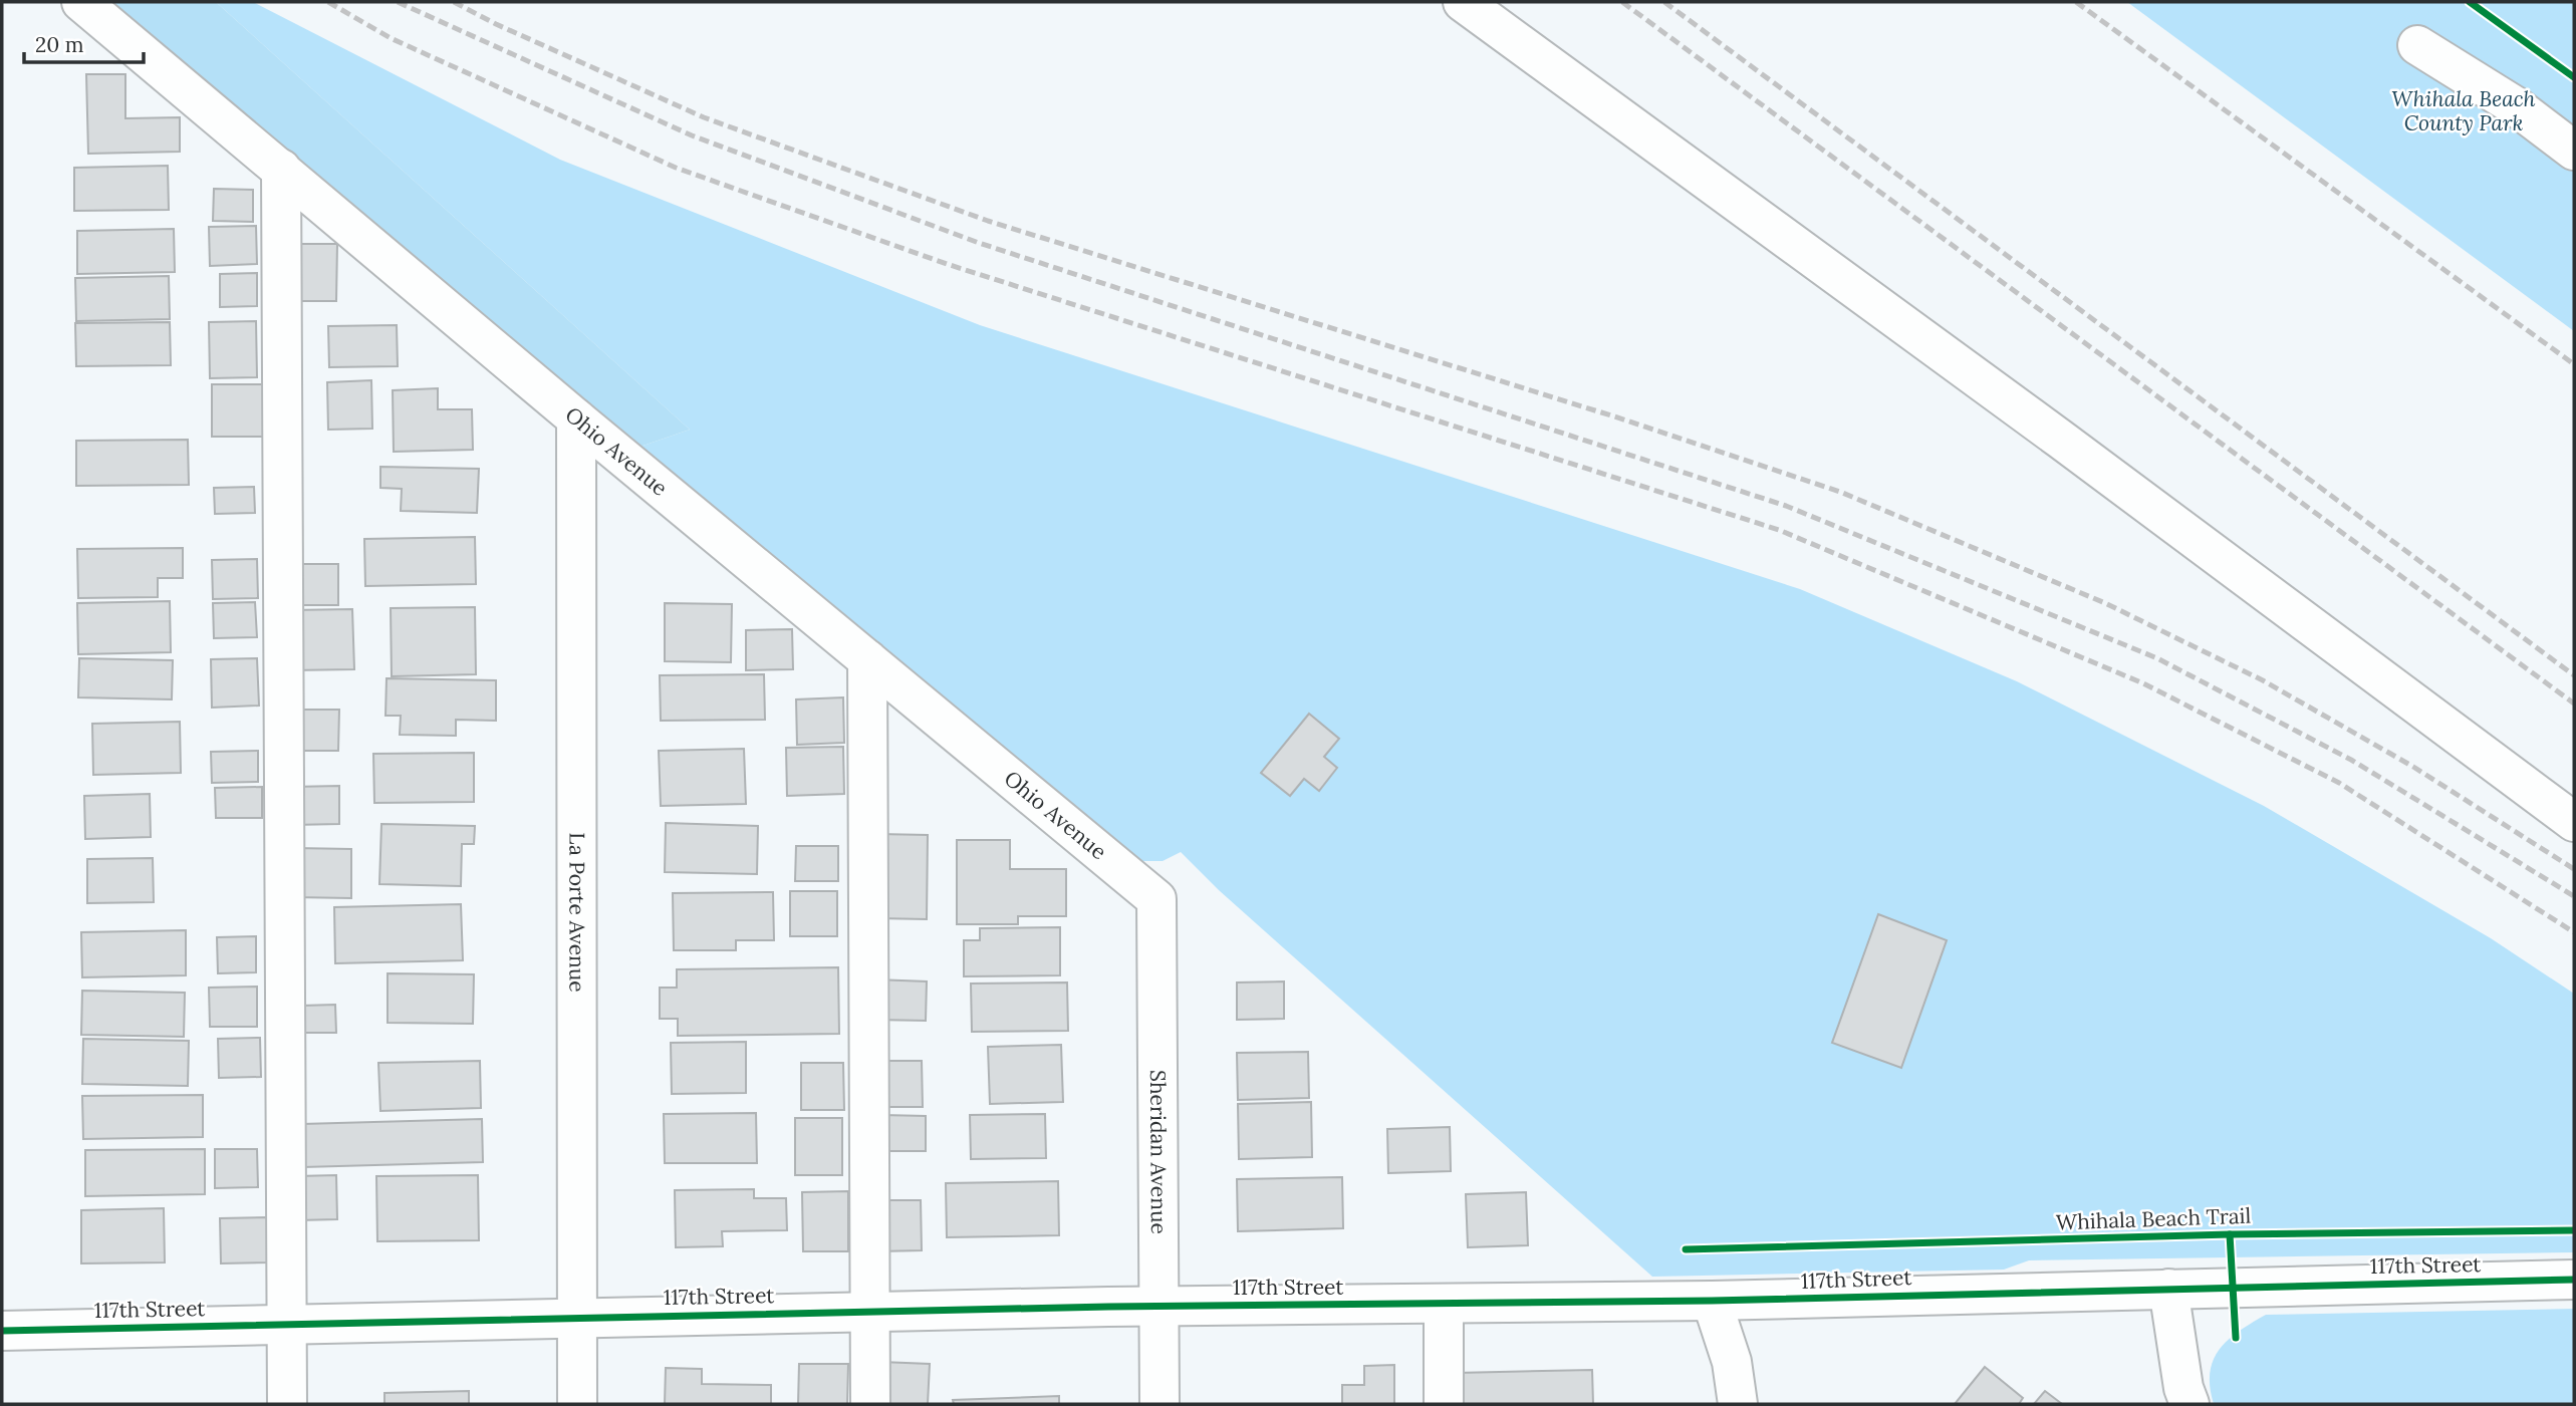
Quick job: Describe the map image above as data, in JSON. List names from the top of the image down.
{
  "streets": {
    "street": [
      "Ohio Avenue",
      "La Porte Avenue",
      "Sheridan Avenue",
      "117th Street"
    ],
    "cycle path": ["Whihala Beach Trail"]
  },
  "crossings": [
    ["Ohio Avenue", "La Porte Avenue"],
    ["Ohio Avenue", "Sheridan Avenue"],
    ["La Porte Avenue", "117th Street"],
    ["Sheridan Avenue", "117th Street"]
  ],
  "parks": ["Whihala Beach County Park"],
  "scale_bar": "20 m"
}
